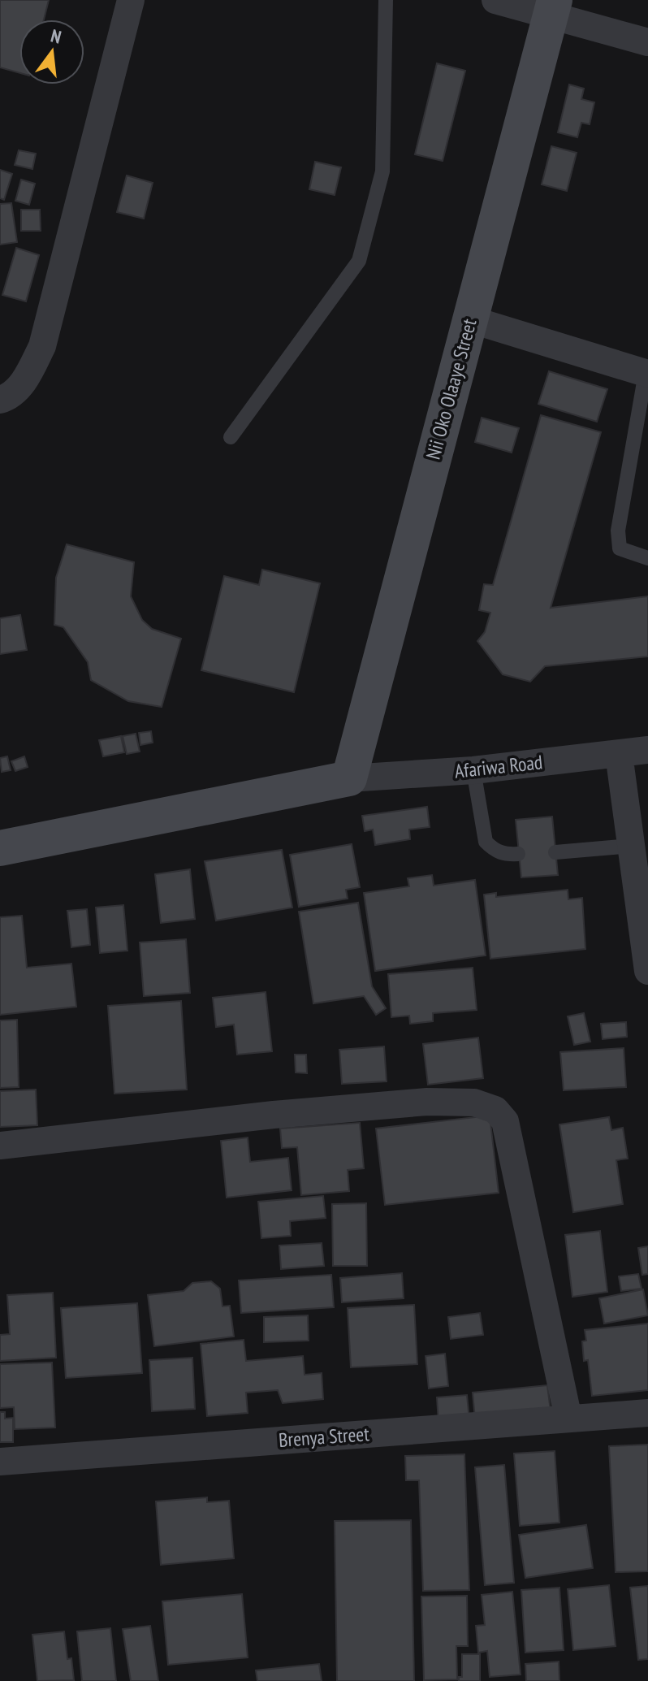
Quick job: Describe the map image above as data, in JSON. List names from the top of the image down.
{
  "streets": {
    "street": ["Nii Oko Olaaye Street", "Afariwa Road", "Brenya Street"]
  },
  "crossings": [
    ["Nii Oko Olaaye Street", "Afariwa Road"]
  ],
  "north": "top"
}
